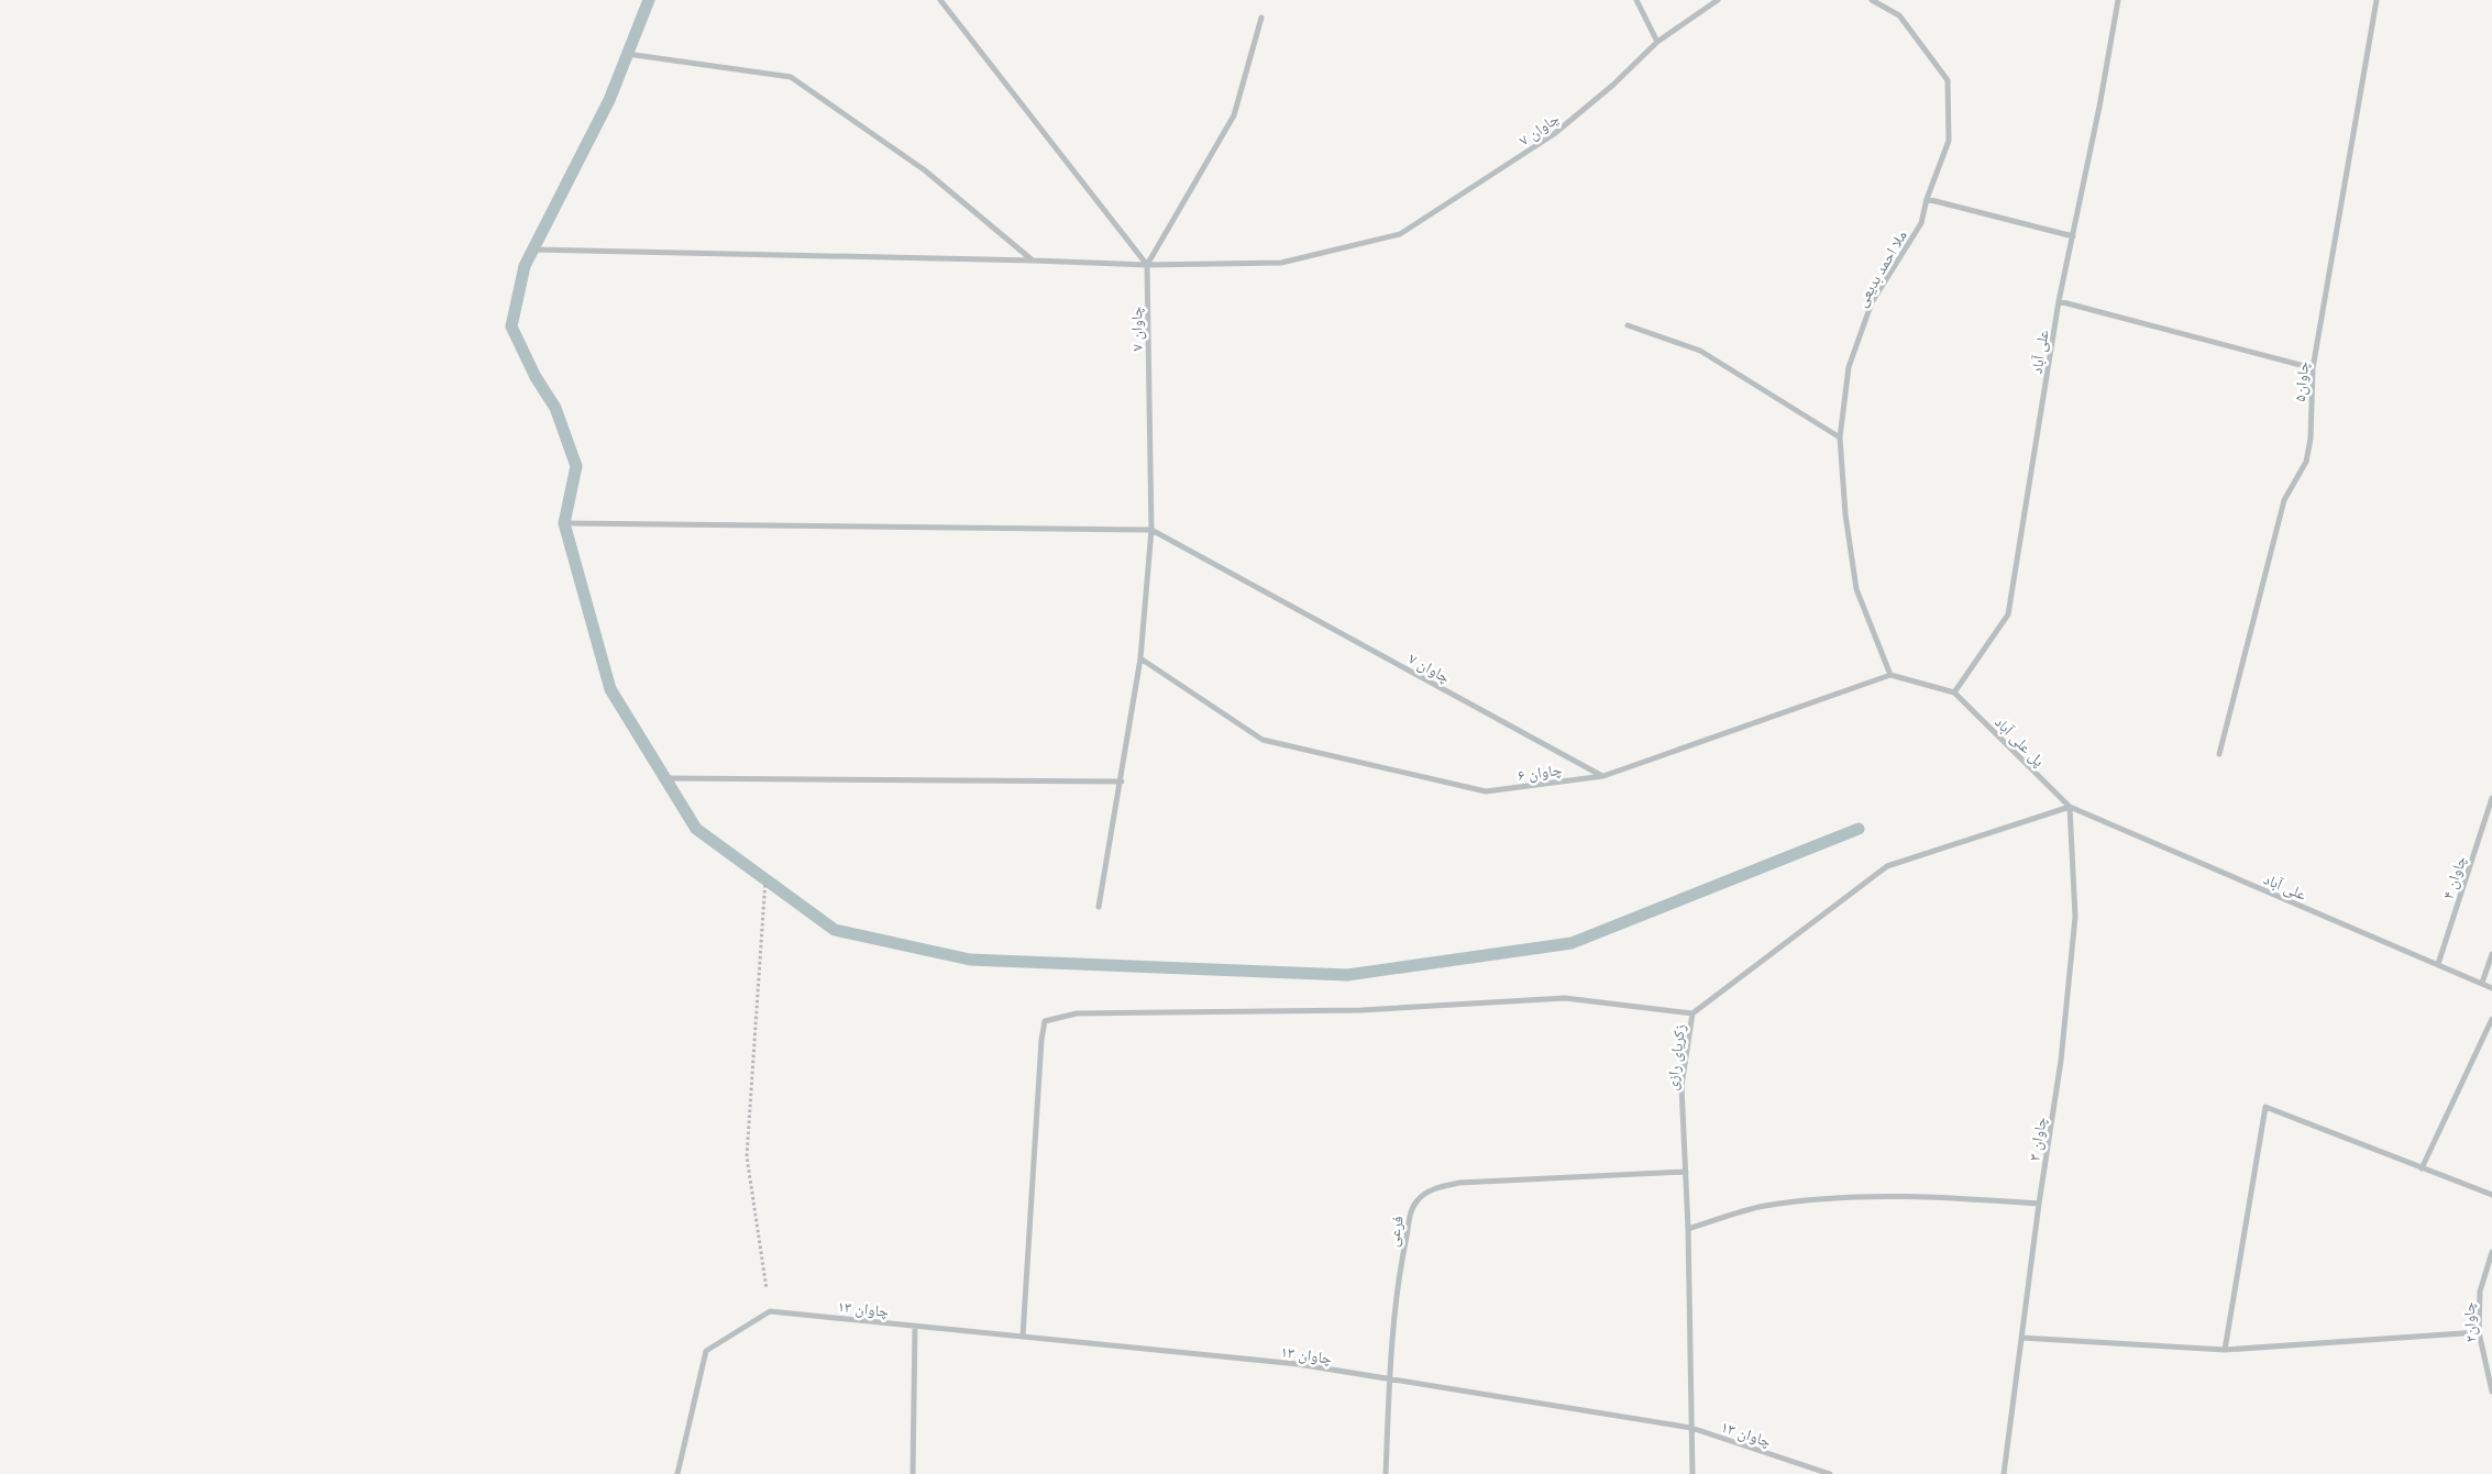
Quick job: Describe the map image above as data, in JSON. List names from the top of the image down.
{
  "streets": {
    "street": [
      "چاوان ۷",
      "ملا احمد بدیعی",
      "علی آباد",
      "چاوان۵",
      "پل علی آباد",
      "چاوان ۶",
      "چاوان ۴",
      "زکریای رازی",
      "چاوان ۳",
      "فرعی",
      "چاوان ۱۳",
      "چاوان۲"
    ]
  },
  "crossings": [
    ["چاوان ۷", "چاوان ۶"],
    ["ملا احمد بدیعی", "چاوان ۶"],
    ["علی آباد", "پل علی آباد"],
    ["علی آباد", "چاوان ۴"],
    ["علی آباد", "زکریای رازی"],
    ["علی آباد", "چاوان ۳"],
    ["پل علی آباد", "زکریای رازی"],
    ["پل علی آباد", "چاوان ۳"],
    ["زکریای رازی", "چاوان ۳"],
    ["زکریای رازی", "فرعی"],
    ["زکریای رازی", "چاوان ۱۳"],
    ["فرعی", "چاوان ۱۳"]
  ]
}
